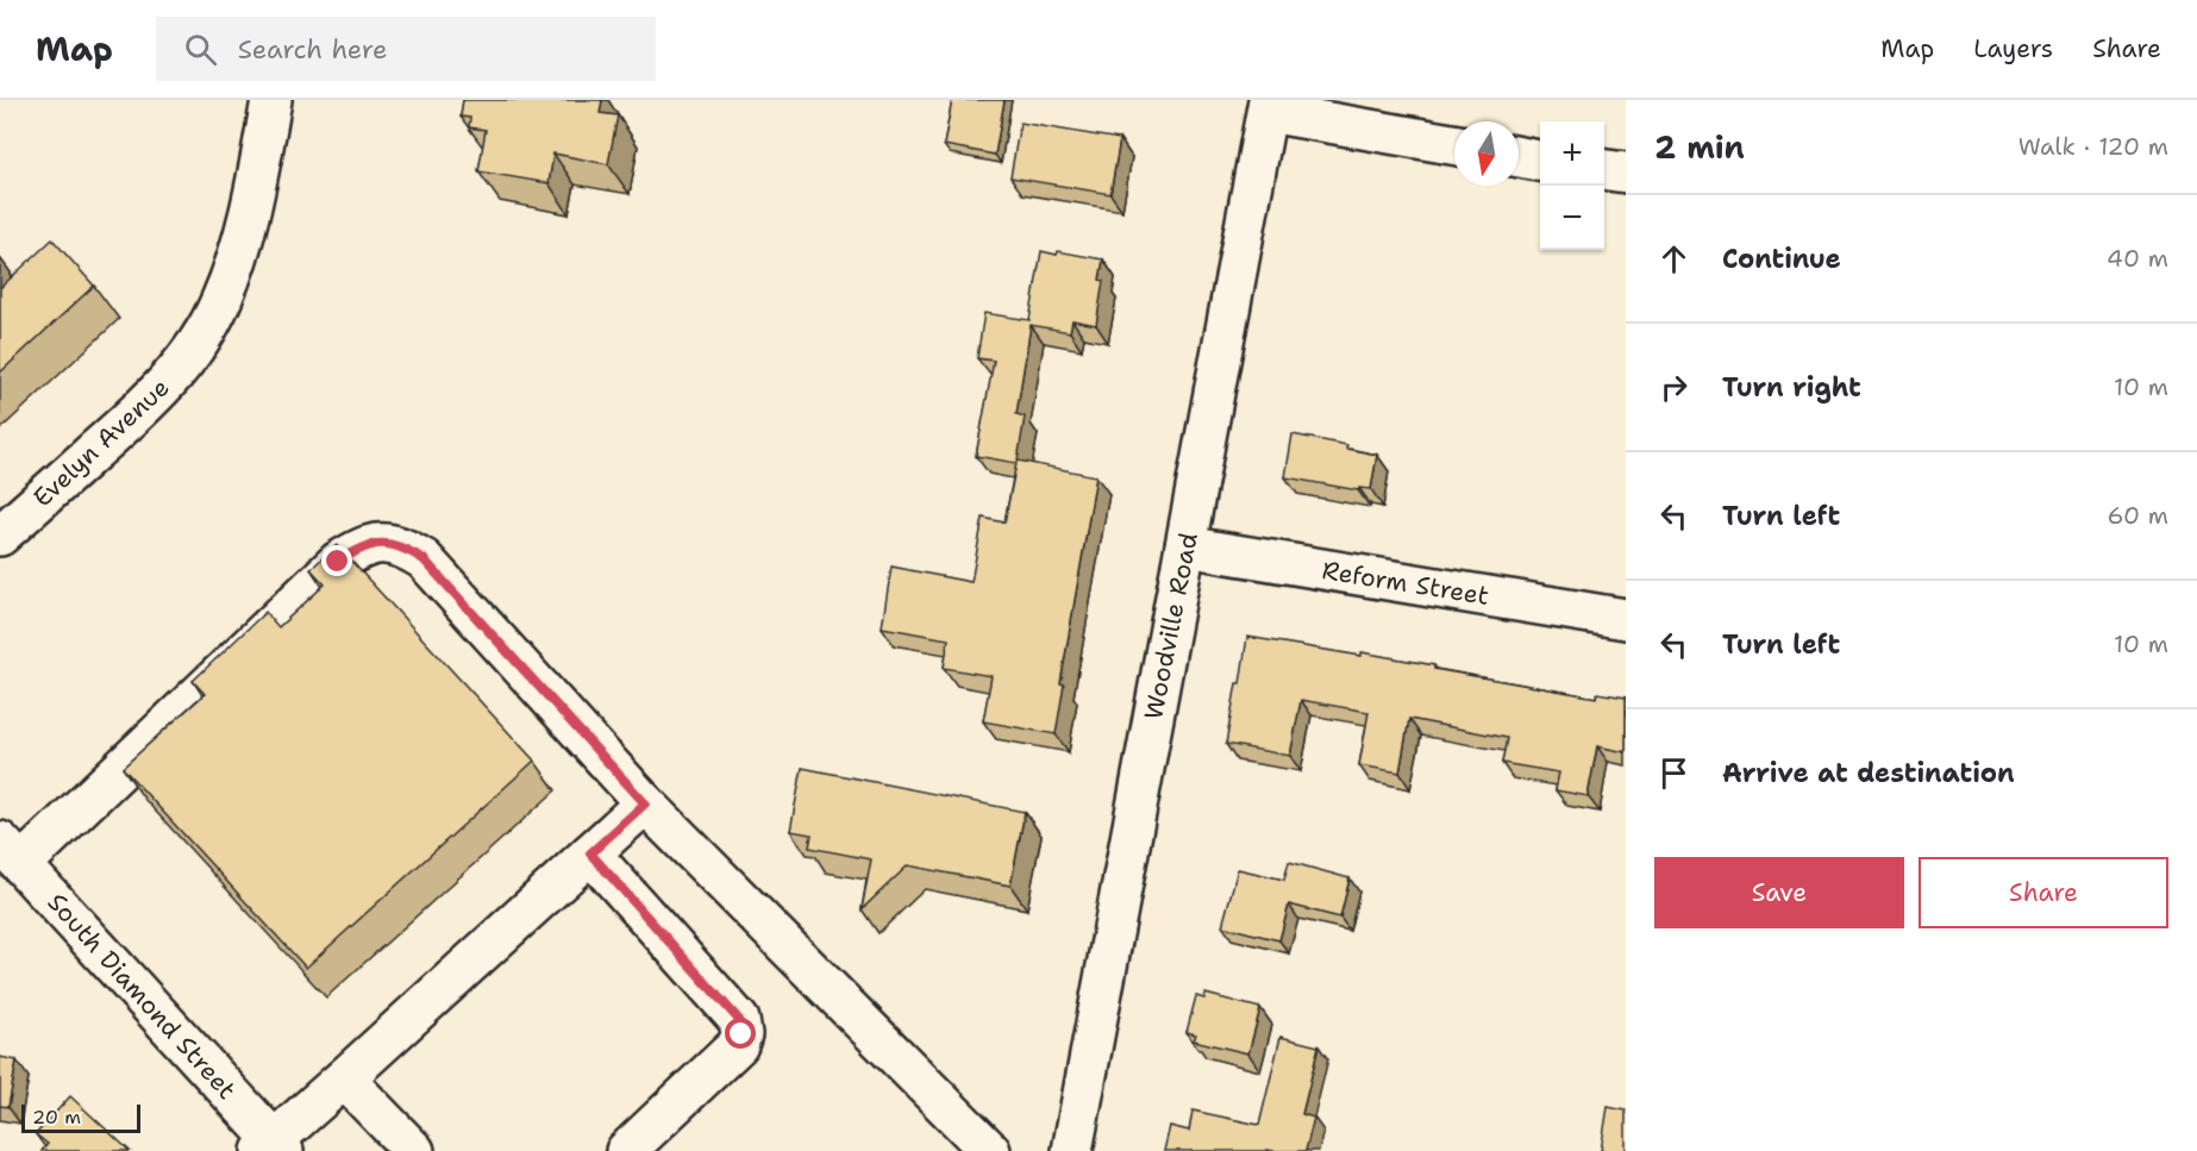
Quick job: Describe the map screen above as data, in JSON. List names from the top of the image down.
{
  "streets": {
    "street": [
      "Evelyn Avenue",
      "Reform Street",
      "Woodville Road",
      "South Diamond Street"
    ]
  },
  "crossings": [
    ["Reform Street", "Woodville Road"]
  ],
  "scale_bar": "20 m",
  "north": "bottom",
  "page": {
    "header": "Map",
    "search": "Search here",
    "nav": ["Map", "Layers", "Share"],
    "heading": ["2 min", "Walk · 120 m"],
    "map_buttons": ["+", "−"],
    "list": [
      ["Continue", "40 m"],
      ["Turn right", "10 m"],
      ["Turn left", "60 m"],
      ["Turn left", "10 m"],
      "Arrive at destination"
    ],
    "buttons": ["Save", "Share"],
    "scale": "20 m"
  }
}
